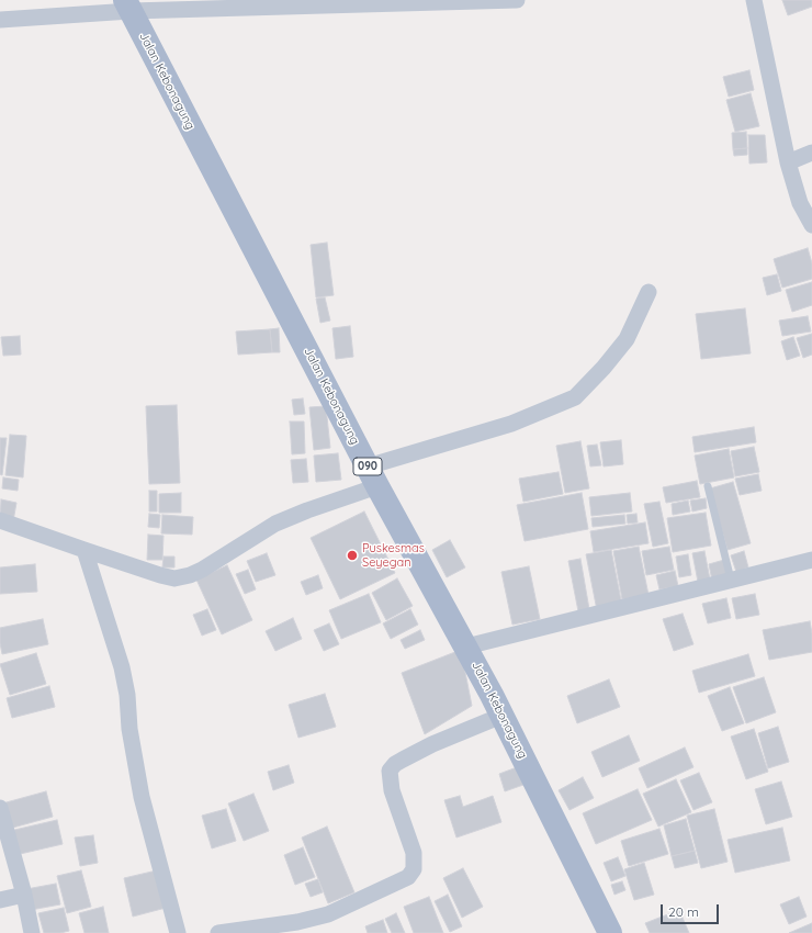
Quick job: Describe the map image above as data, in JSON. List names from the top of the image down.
{
  "streets": {
    "main road": ["Jalan Kebonagung", "090"]
  },
  "places": ["Puskesmas Seyegan"],
  "scale_bar": "20 m"
}
